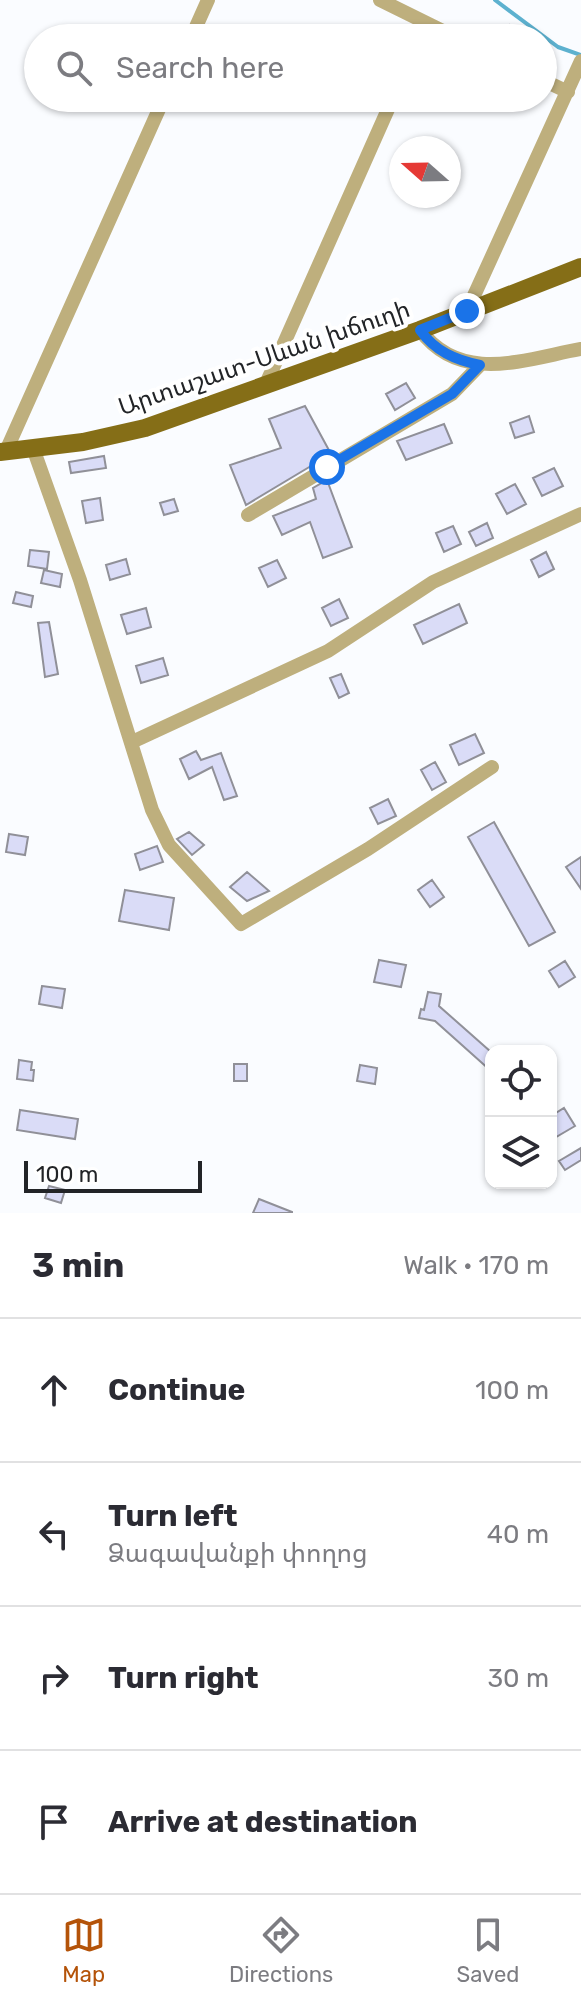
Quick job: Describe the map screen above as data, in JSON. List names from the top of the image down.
{
  "streets": {
    "main road": ["Արտաշատ-Սևան խճուղի"]
  },
  "scale_bar": "100 m",
  "north": "left",
  "page": {
    "search": "Search here",
    "scale": "100 m",
    "heading": ["3 min", "Walk · 170 m"],
    "list": [
      ["Continue", "100 m"],
      ["Turn left", "Ձագավանքի փողոց", "40 m"],
      ["Turn right", "30 m"],
      "Arrive at destination"
    ],
    "nav": ["Map", "Directions", "Saved"]
  }
}
